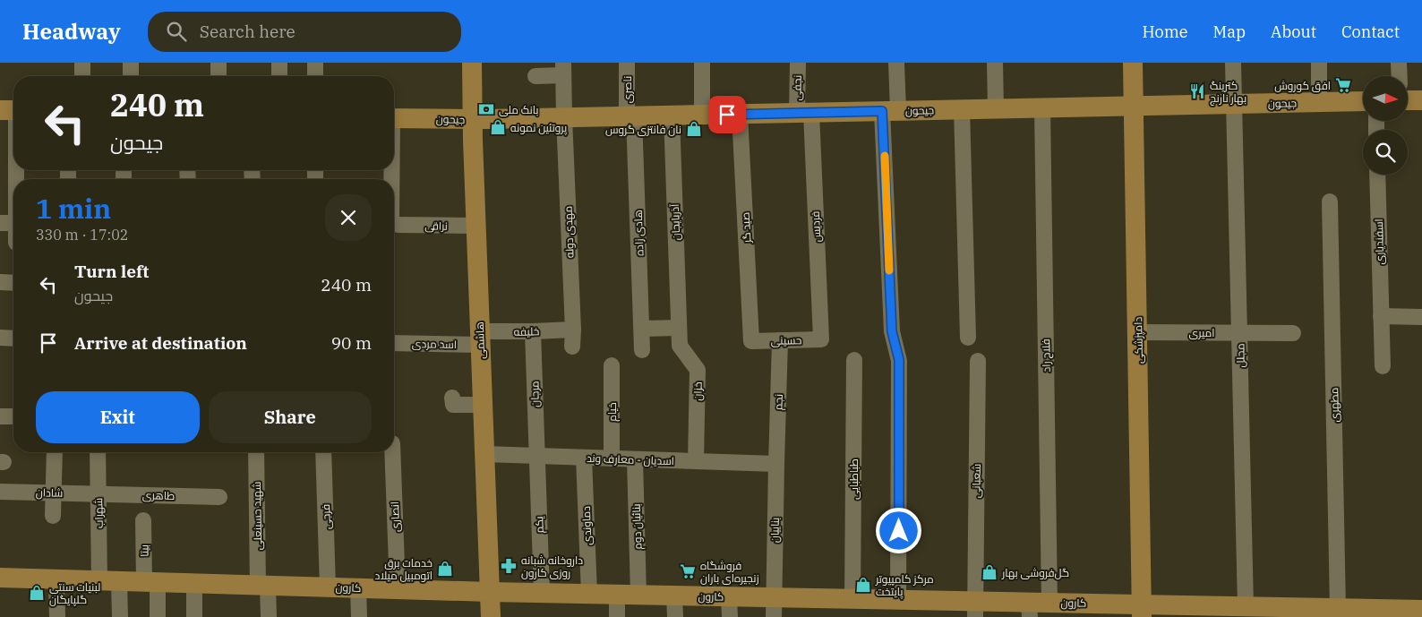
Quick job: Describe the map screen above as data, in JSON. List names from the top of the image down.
{
  "streets": {
    "main road": [
      "جیحون",
      "هاشمی",
      "دامپزشکی",
      "کارون"
    ],
    "street": [
      "نجفی",
      "ناصری",
      "آذربایجان",
      "نراقی",
      "فردیس",
      "صید گر",
      "مهدی دوله",
      "هادی زاده",
      "اسفندیاری",
      "خلیفه",
      "امیری",
      "حسینی",
      "اسد مردی",
      "فلاح راد",
      "مجلل",
      "خزان",
      "مرجان",
      "نجم",
      "مطهری",
      "خیام",
      "اسدیان - معارف وند",
      "طباطبایی",
      "شعبانی",
      "شادان",
      "طاهری",
      "شهراب",
      "شهید حسینعلی",
      "فرجی",
      "انصاری",
      "یکم",
      "دماوندی",
      "بنائیان دوم",
      "بناییان",
      "بیتا"
    ]
  },
  "crossings": [
    ["نجفی", "جیحون"],
    ["نجفی", "فردیس"],
    ["ناصری", "جیحون"],
    ["ناصری", "هادی زاده"],
    ["جیحون", "آذربایجان"],
    ["جیحون", "فردیس"],
    ["جیحون", "صید گر"],
    ["جیحون", "مهدی دوله"],
    ["جیحون", "هادی زاده"],
    ["جیحون", "هاشمی"],
    ["جیحون", "دامپزشکی"],
    ["جیحون", "فلاح راد"],
    ["جیحون", "مجلل"],
    ["آذربایجان", "خزان"],
    ["نراقی", "هاشمی"],
    ["فردیس", "حسینی"],
    ["صید گر", "حسینی"],
    ["مهدی دوله", "خلیفه"],
    ["خلیفه", "هاشمی"],
    ["خلیفه", "اسد مردی"],
    ["خلیفه", "مرجان"],
    ["امیری", "دامپزشکی"],
    ["امیری", "مجلل"],
    ["هاشمی", "اسد مردی"],
    ["هاشمی", "اسدیان - معارف وند"],
    ["هاشمی", "کارون"],
    ["حسینی", "نجم"],
    ["دامپزشکی", "کارون"],
    ["فلاح راد", "کارون"],
    ["مجلل", "کارون"],
    ["خزان", "اسدیان - معارف وند"],
    ["مرجان", "اسدیان - معارف وند"],
    ["مرجان", "یکم"],
    ["نجم", "اسدیان - معارف وند"],
    ["نجم", "بناییان"],
    ["مطهری", "کارون"],
    ["خیام", "اسدیان - معارف وند"],
    ["اسدیان - معارف وند", "یکم"],
    ["اسدیان - معارف وند", "دماوندی"],
    ["اسدیان - معارف وند", "بنائیان دوم"],
    ["اسدیان - معارف وند", "بناییان"],
    ["طباطبایی", "کارون"],
    ["شعبانی", "کارون"],
    ["شادان", "طاهری"],
    ["شادان", "شهراب"],
    ["طاهری", "شهراب"],
    ["شهراب", "کارون"],
    ["شهید حسینعلی", "کارون"],
    ["فرجی", "کارون"],
    ["انصاری", "کارون"],
    ["یکم", "کارون"],
    ["دماوندی", "کارون"],
    ["بنائیان دوم", "کارون"],
    ["بناییان", "کارون"],
    ["بیتا", "کارون"]
  ],
  "places": {
    "supermarket": ["افق کوروش", "فروشگاه زنجیره‌ای باران"],
    "restaurant": ["کترینگ بهار نارنج"],
    "bank": ["بانک ملی"],
    "shop": [
      "پروتئین نمونه",
      "نان فانتزی گروس",
      "خدمات برق اتومبیل میلاد",
      "گل‌فروشی بهار",
      "مرکز کامپیوتر پایتخت",
      "لبنیات سنتی گلپایگان"
    ],
    "pharmacy": ["داروخانه شبانه روزی کارون"]
  },
  "north": "right",
  "page": {
    "header": "Headway",
    "search": "Search here",
    "nav": [
      "Home",
      "Map",
      "About",
      "Contact"
    ],
    "turn": ["240 m", "جیحون"],
    "heading": ["1 min", "330 m · 17:02"],
    "list": [
      {
        "name": "Turn left",
        "note": "جیحون",
        "value": "240 m"
      },
      {
        "name": "Arrive at destination",
        "value": "90 m"
      }
    ],
    "buttons": ["Exit", "Share"]
  }
}
